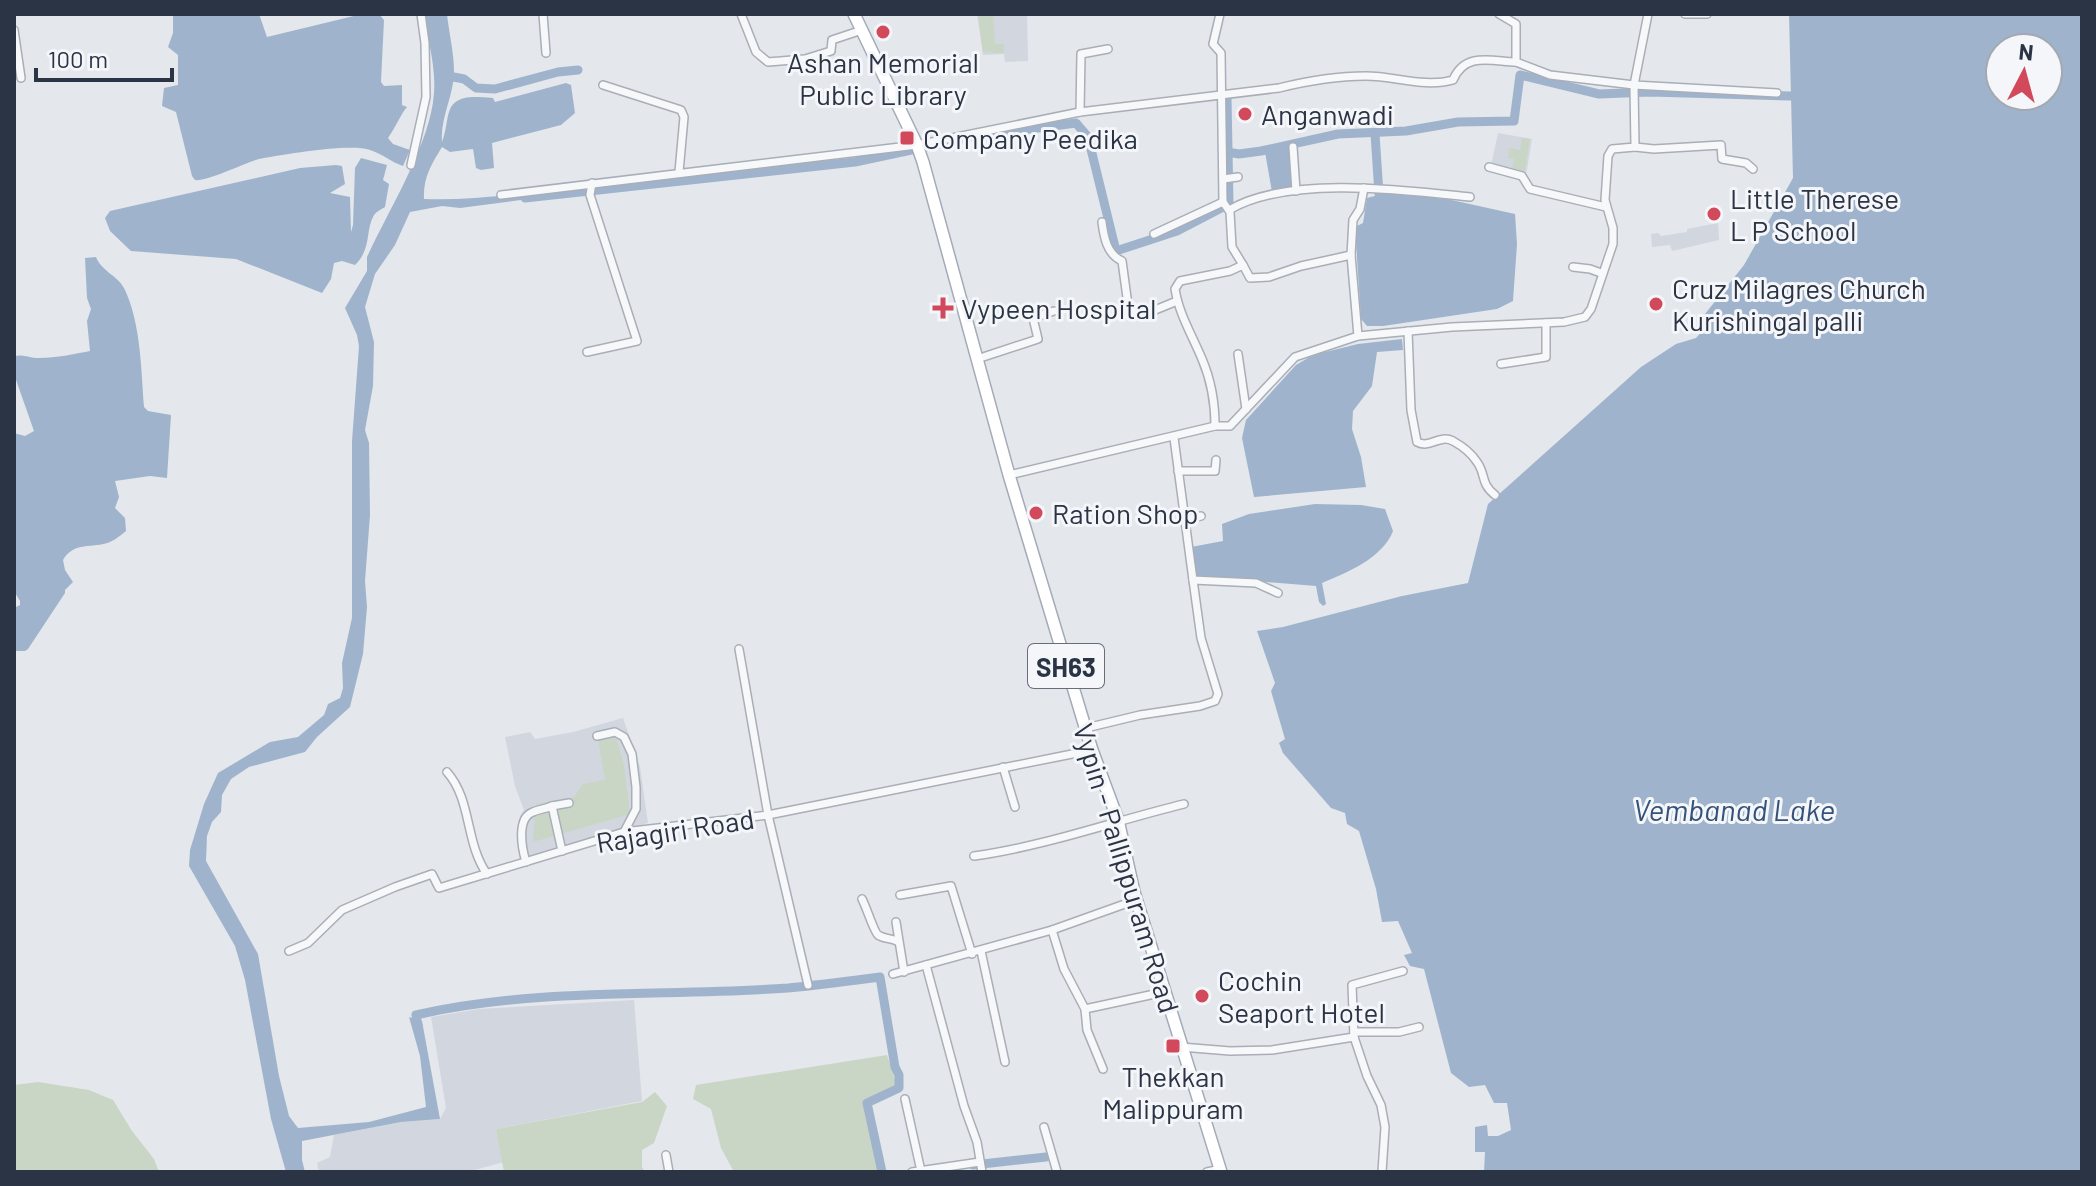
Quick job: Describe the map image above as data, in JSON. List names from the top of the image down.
{
  "streets": {
    "main road": ["SH63", "Vypin - Pallippuram Road"],
    "street": ["Rajagiri Road"]
  },
  "crossings": [
    ["SH63", "Vypin - Pallippuram Road"],
    ["Rajagiri Road", "Vypin - Pallippuram Road"]
  ],
  "water": ["Vembanad Lake"],
  "places": {
    "other": [
      "Ashan Memorial Public Library",
      "Anganwadi",
      "Little Therese L P School",
      "Cruz Milagres Church Kurishingal palli",
      "Ration Shop",
      "Cochin Seaport Hotel"
    ],
    "transit": ["Company Peedika", "Thekkan Malippuram"],
    "health": ["Vypeen Hospital"]
  },
  "scale_bar": "100 m",
  "north": "top"
}
